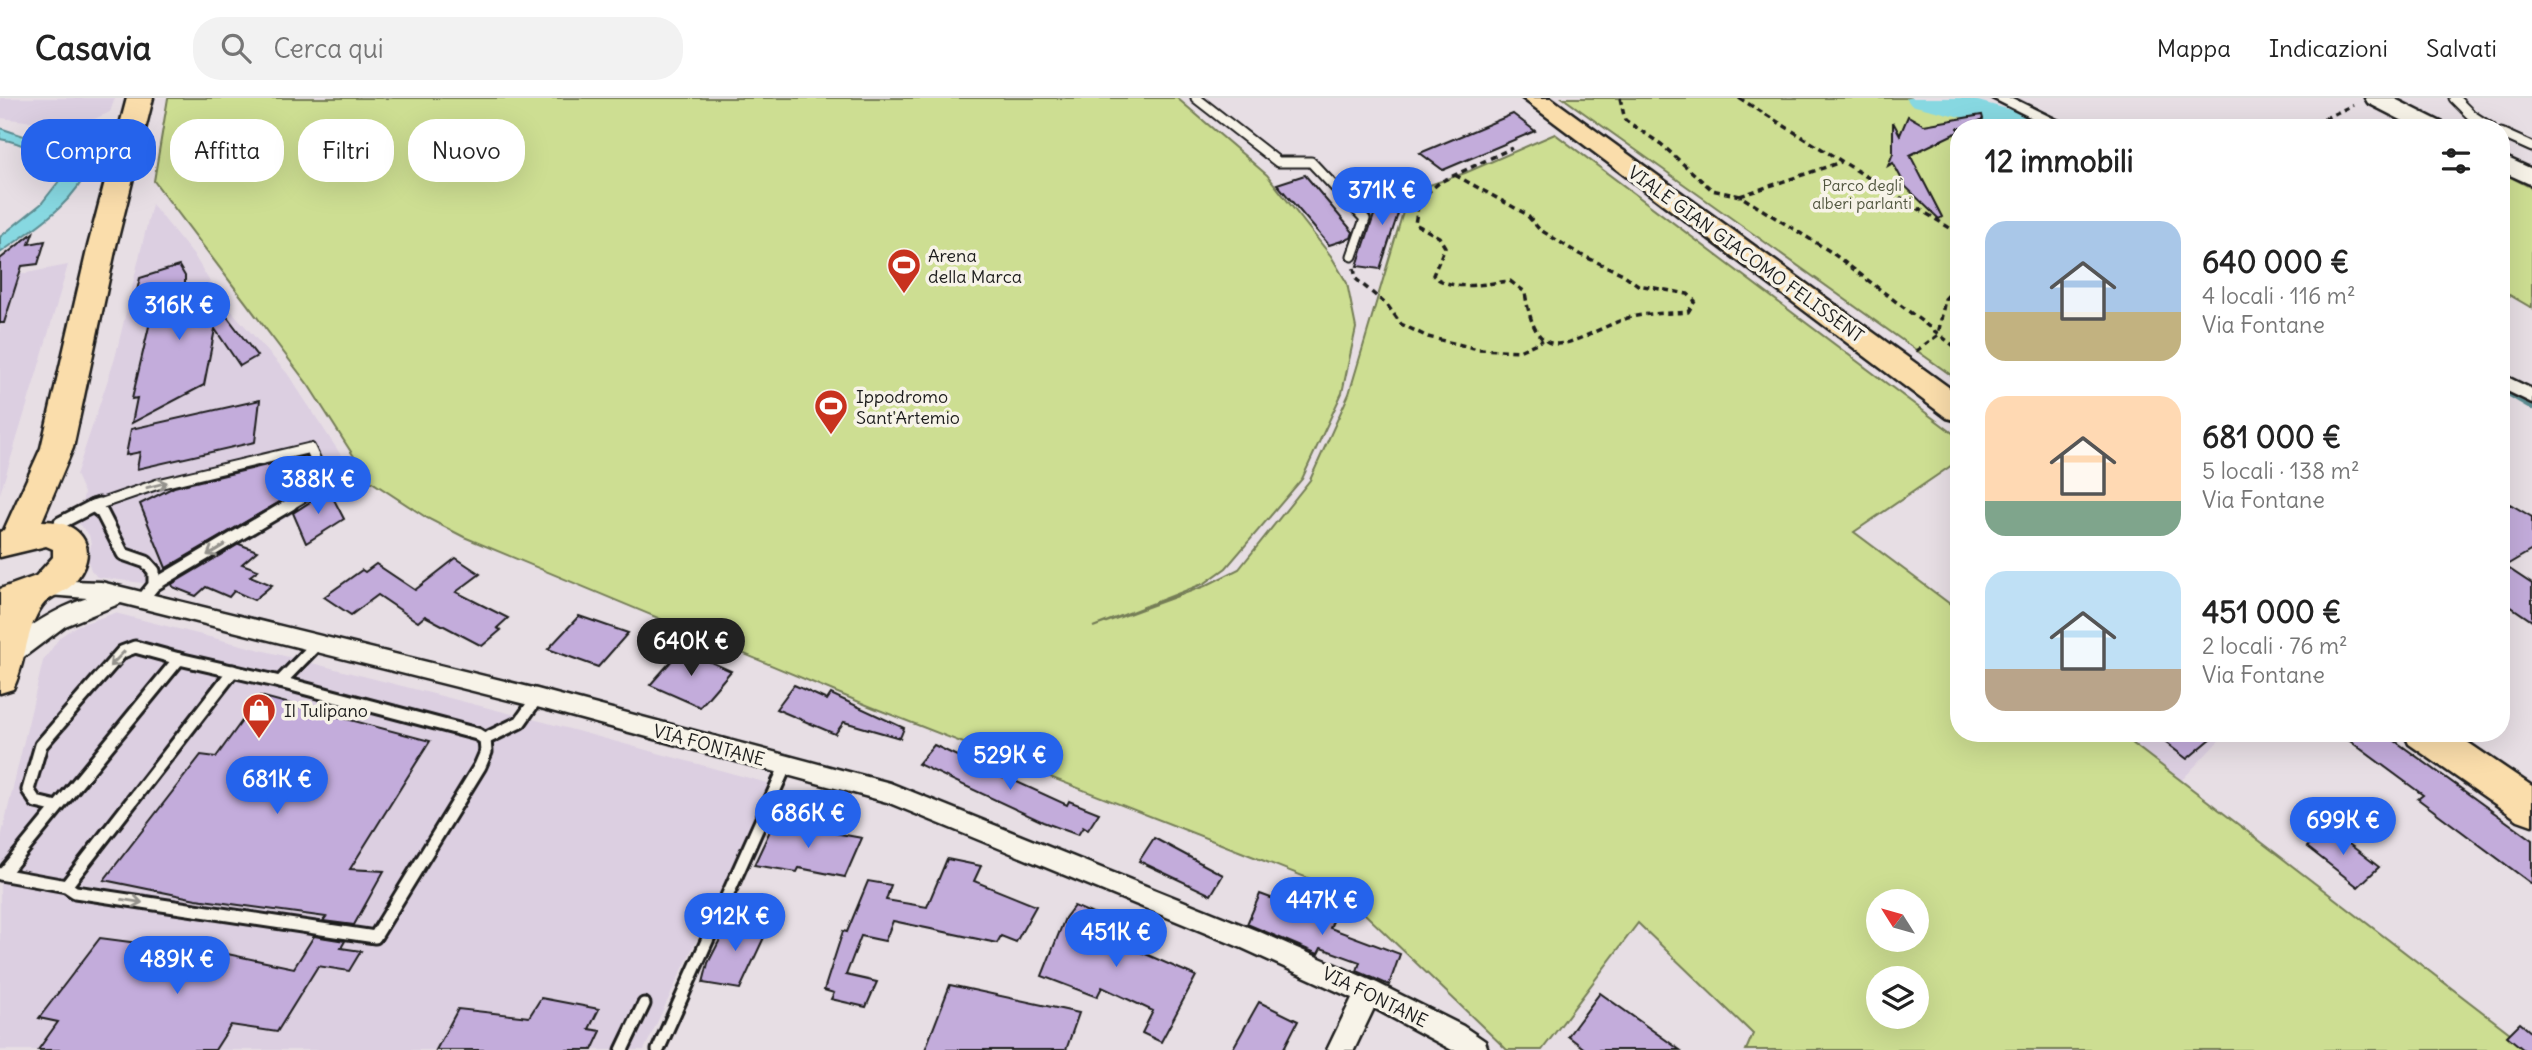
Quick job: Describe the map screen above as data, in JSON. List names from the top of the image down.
{
  "streets": {
    "main road": ["VIALE GIAN GIACOMO FELISSENT"],
    "street": ["VIA FONTANE"]
  },
  "parks": ["Parco degli alberi parlanti"],
  "places": {
    "sports": ["Arena della Marca", "Ippodromo Sant'Artemio"],
    "shop": ["Il Tulipano"]
  },
  "north": "top left",
  "page": {
    "header": "Casavia",
    "search": "Cerca qui",
    "nav": ["Mappa", "Indicazioni", "Salvati"],
    "chip": [
      "Compra",
      "Affitta",
      "Filtri",
      "Nuovo"
    ],
    "heading": "12 immobili",
    "price": [
      "371K €",
      "316K €",
      "388K €",
      "640K €",
      "529K €",
      "681K €",
      "686K €",
      "699K €",
      "447K €",
      "912K €",
      "451K €",
      "489K €"
    ],
    "list": [
      {
        "name": "640 000 €",
        "note": "4 locali · 116 m² · Via Fontane"
      },
      {
        "name": "681 000 €",
        "note": "5 locali · 138 m² · Via Fontane"
      },
      {
        "name": "451 000 €",
        "note": "2 locali · 76 m² · Via Fontane"
      }
    ]
  }
}
